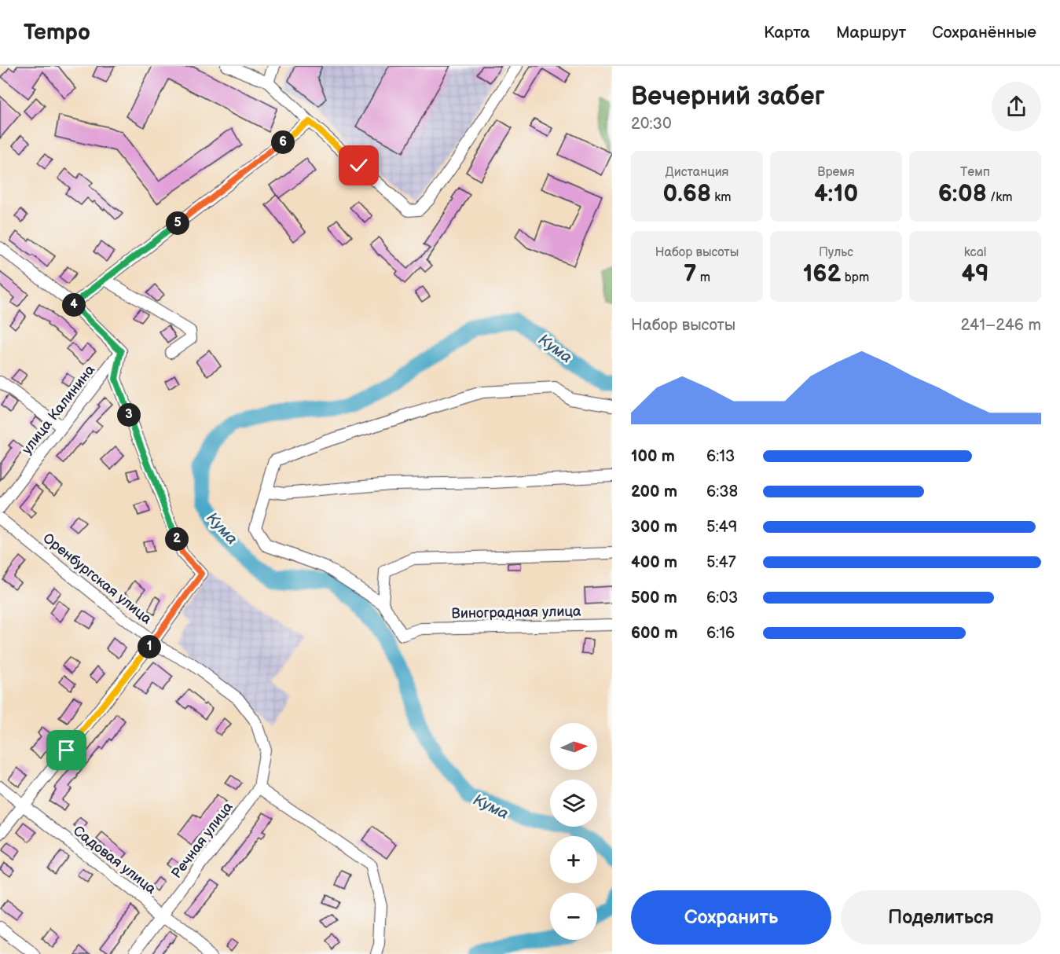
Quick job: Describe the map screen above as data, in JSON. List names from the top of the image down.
{
  "streets": {
    "street": [
      "улица Калинина",
      "Оренбургская улица",
      "Виноградная улица",
      "Речная улица",
      "Садовая улица"
    ]
  },
  "crossings": [
    ["Оренбургская улица", "Речная улица"],
    ["Речная улица", "Садовая улица"]
  ],
  "water": ["Кума"],
  "north": "right",
  "page": {
    "header": "Tempo",
    "nav": ["Карта", "Маршрут", "Сохранённые"],
    "heading": ["Вечерний забег", "20:30"],
    "pins": [
      "6",
      "5",
      "4",
      "3",
      "2",
      "1"
    ],
    "stats": [
      ["Дистанция", "0.68 km"],
      ["Время", "4:10"],
      ["Темп", "6:08 /km"],
      ["Набор высоты", "7 m"],
      ["Пульс", "162 bpm"],
      ["kcal", "49"]
    ],
    "chart": ["Набор высоты", "241–246 m"],
    "list": [
      {
        "name": "100 m",
        "note": "6:13"
      },
      {
        "name": "200 m",
        "note": "6:38"
      },
      {
        "name": "300 m",
        "note": "5:49"
      },
      {
        "name": "400 m",
        "note": "5:47"
      },
      {
        "name": "500 m",
        "note": "6:03"
      },
      {
        "name": "600 m",
        "note": "6:16"
      }
    ],
    "map_buttons": ["+", "−"],
    "buttons": ["Сохранить", "Поделиться"]
  }
}
